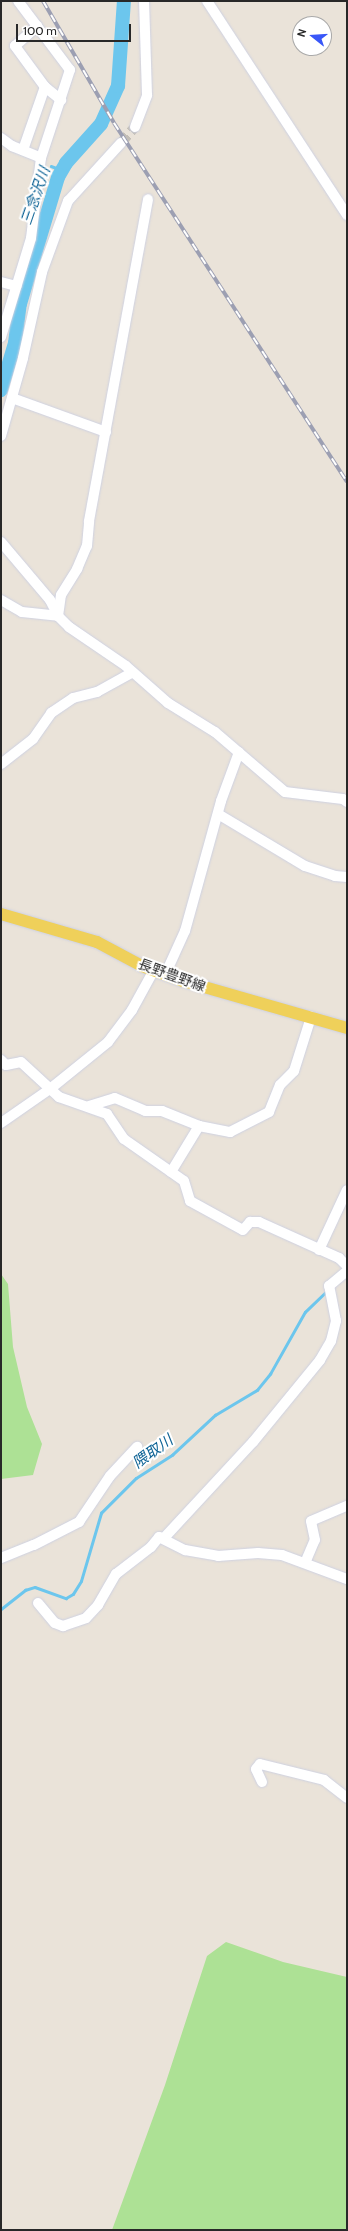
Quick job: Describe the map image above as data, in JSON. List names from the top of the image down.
{
  "streets": {
    "main road": ["長野豊野線"]
  },
  "water": ["三念沢川", "隈取川"],
  "scale_bar": "100 m",
  "north": "left"
}
